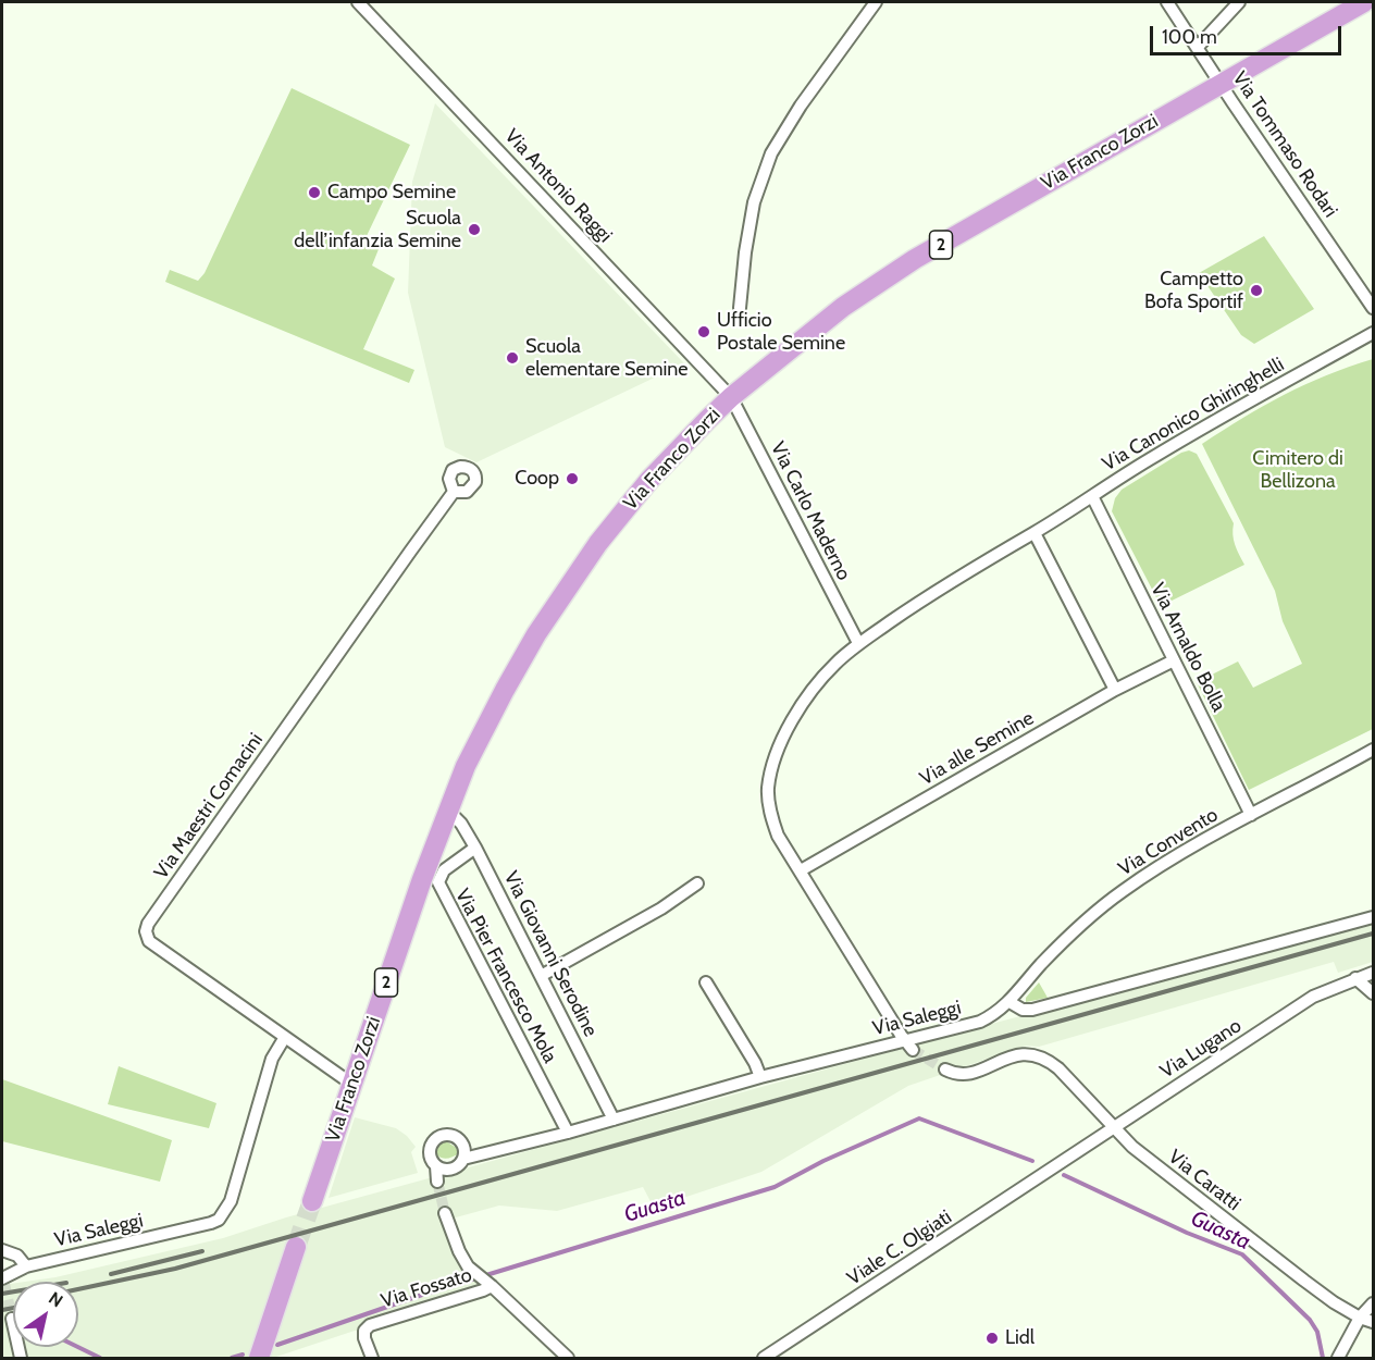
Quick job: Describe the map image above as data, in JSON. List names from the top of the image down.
{
  "streets": {
    "main road": ["Via Franco Zorzi", "2"],
    "street": [
      "Via Tommaso Rodari",
      "Via Antonio Raggi",
      "Via Canonico Ghiringhelli",
      "Via Carlo Maderno",
      "Via Arnaldo Bolla",
      "Via alle Semine",
      "Via Maestri Comacini",
      "Via Convento",
      "Via Giovanni Serodine",
      "Via Pier Francesco Mola",
      "Via Saleggi",
      "Via Lugano",
      "Via Caratti",
      "Viale C. Olgiati",
      "Via Fossato"
    ]
  },
  "crossings": [
    ["Via Tommaso Rodari", "Via Franco Zorzi"],
    ["Via Franco Zorzi", "Via Antonio Raggi"],
    ["Via Franco Zorzi", "Via Carlo Maderno"],
    ["Via Franco Zorzi", "Via Maestri Comacini"],
    ["Via Franco Zorzi", "Via Giovanni Serodine"],
    ["Via Antonio Raggi", "Via Carlo Maderno"],
    ["Via Canonico Ghiringhelli", "Via Carlo Maderno"],
    ["Via Canonico Ghiringhelli", "Via Arnaldo Bolla"],
    ["Via Canonico Ghiringhelli", "Via alle Semine"],
    ["Via Canonico Ghiringhelli", "Via Saleggi"],
    ["Via Arnaldo Bolla", "Via alle Semine"],
    ["Via Arnaldo Bolla", "Via Convento"],
    ["Via Maestri Comacini", "Via Saleggi"],
    ["Via Convento", "Via Saleggi"],
    ["Via Giovanni Serodine", "Via Pier Francesco Mola"],
    ["Via Giovanni Serodine", "Via Saleggi"],
    ["Via Pier Francesco Mola", "Via Saleggi"],
    ["Via Lugano", "Via Caratti"],
    ["Via Lugano", "Viale C. Olgiati"]
  ],
  "water": ["Guasta"],
  "parks": ["Cimitero di Bellizona"],
  "places": [
    "Campo Semine",
    "Scuola dell’infanzia Semine",
    "Campetto Bofa Sportif",
    "Ufficio Postale Semine",
    "Scuola elementare Semine",
    "Coop",
    "Lidl"
  ],
  "scale_bar": "100 m",
  "north": "top right"
}
